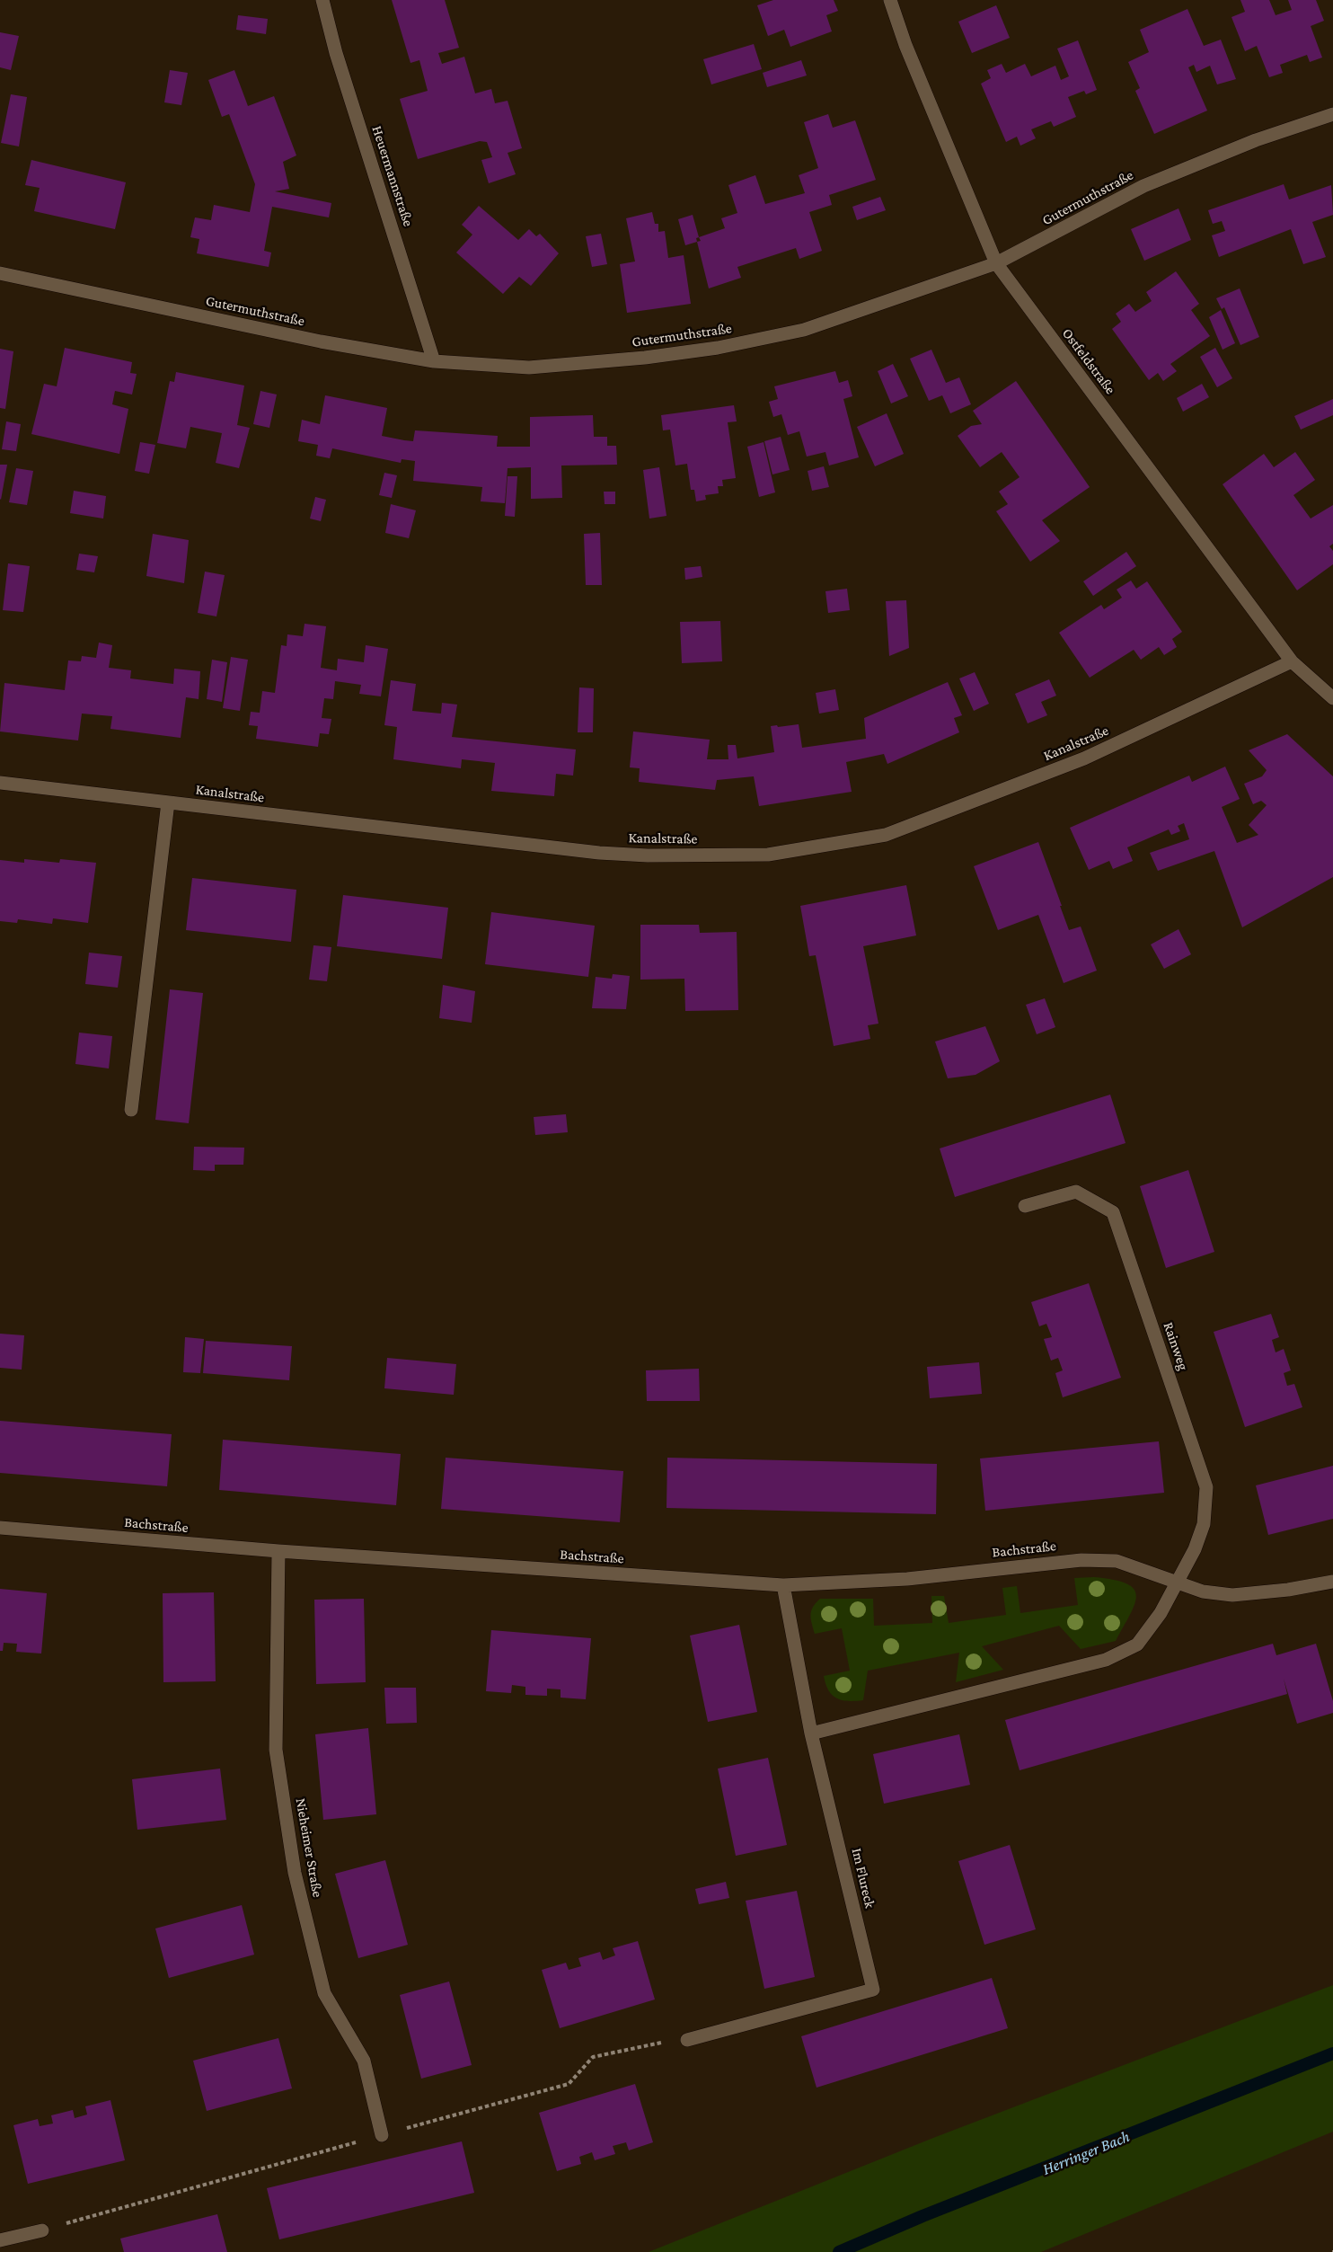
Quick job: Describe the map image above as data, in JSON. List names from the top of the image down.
{
  "streets": {
    "street": [
      "Heuermannstraße",
      "Gutermuthstraße",
      "Ostfeldstraße",
      "Kanalstraße",
      "Rainweg",
      "Bachstraße",
      "Nieheimer Straße",
      "Im Flureck"
    ]
  },
  "crossings": [
    ["Heuermannstraße", "Gutermuthstraße"],
    ["Gutermuthstraße", "Ostfeldstraße"],
    ["Ostfeldstraße", "Kanalstraße"],
    ["Rainweg", "Bachstraße"],
    ["Bachstraße", "Nieheimer Straße"],
    ["Bachstraße", "Im Flureck"]
  ],
  "water": ["Herringer Bach"]
}
